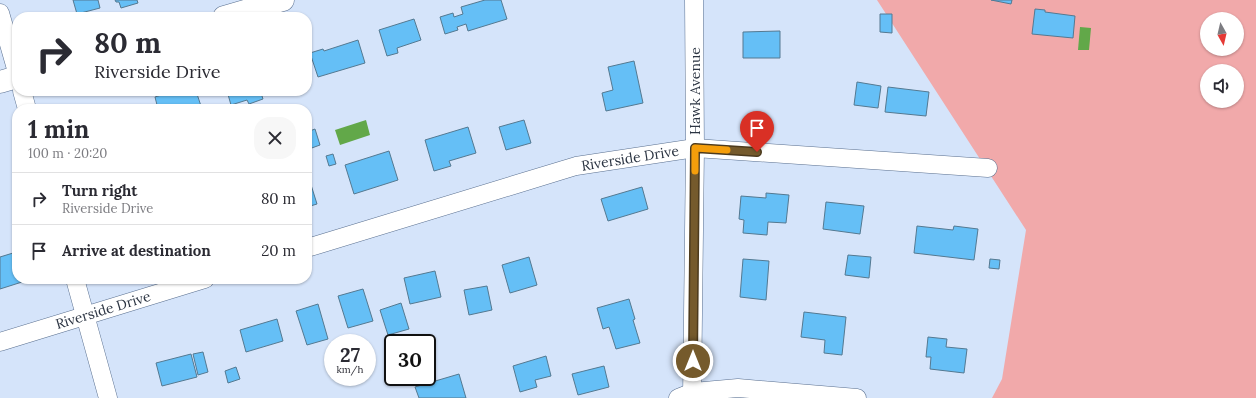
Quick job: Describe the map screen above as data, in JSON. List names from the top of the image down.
{
  "streets": {
    "street": ["Hawk Avenue", "Riverside Drive"]
  },
  "crossings": [
    ["Hawk Avenue", "Riverside Drive"]
  ],
  "north": "bottom",
  "page": {
    "turn": ["80 m", "Riverside Drive"],
    "heading": ["1 min", "100 m · 20:20"],
    "list": [
      {
        "name": "Turn right",
        "note": "Riverside Drive",
        "value": "80 m"
      },
      {
        "name": "Arrive at destination",
        "value": "20 m"
      }
    ],
    "speed": "27 km/h",
    "limit": "30"
  }
}
